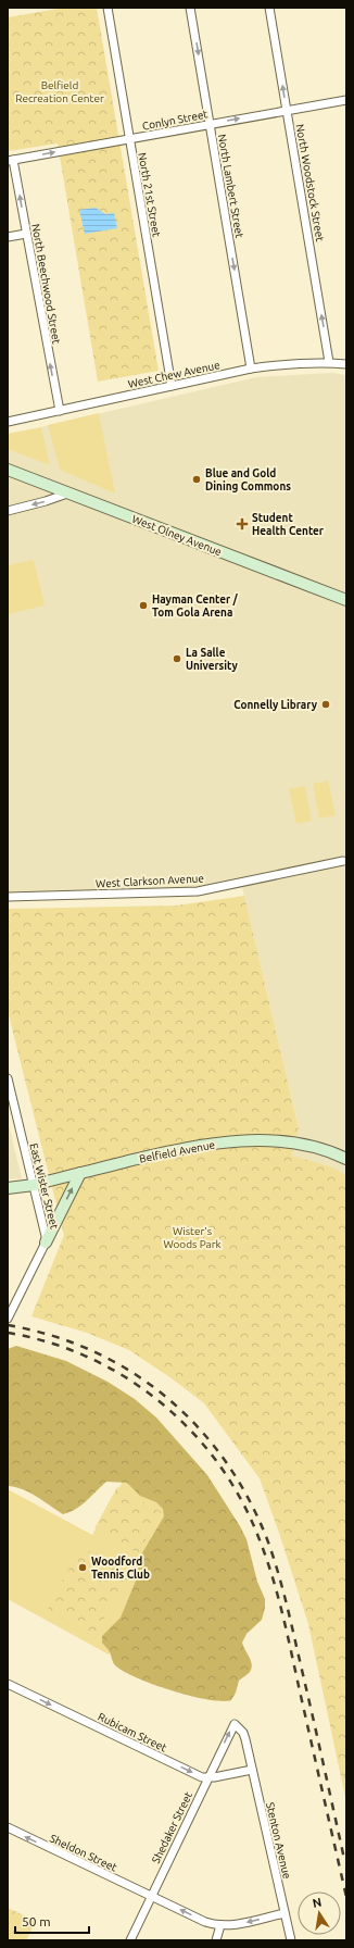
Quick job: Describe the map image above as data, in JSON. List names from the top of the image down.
{
  "streets": {
    "street": [
      "Conlyn Street",
      "North Woodstock Street",
      "North Lambert Street",
      "North 21st Street",
      "North Beechwood Street",
      "West Chew Avenue",
      "West Olney Avenue",
      "West Clarkson Avenue",
      "Belfield Avenue",
      "East Wister Street",
      "Rubicam Street",
      "Shedaker Street",
      "Stenton Avenue",
      "Sheldon Street"
    ]
  },
  "crossings": [
    ["Conlyn Street", "North Woodstock Street"],
    ["Conlyn Street", "North Lambert Street"],
    ["Conlyn Street", "North 21st Street"],
    ["Conlyn Street", "North Beechwood Street"],
    ["North Woodstock Street", "West Chew Avenue"],
    ["North Lambert Street", "West Chew Avenue"],
    ["North 21st Street", "West Chew Avenue"],
    ["North Beechwood Street", "West Chew Avenue"],
    ["Belfield Avenue", "East Wister Street"],
    ["Rubicam Street", "Shedaker Street"],
    ["Shedaker Street", "Stenton Avenue"],
    ["Shedaker Street", "Sheldon Street"]
  ],
  "one_way": [
    "Conlyn Street",
    "North Woodstock Street",
    "North Lambert Street",
    "North Beechwood Street",
    "Rubicam Street",
    "Sheldon Street"
  ],
  "parks": ["Belfield Recreation Center", "Wister's Woods Park"],
  "places": {
    "other": [
      "Blue and Gold Dining Commons",
      "Hayman Center / Tom Gola Arena",
      "La Salle University",
      "Connelly Library",
      "Woodford Tennis Club"
    ],
    "health": ["Student Health Center"]
  },
  "scale_bar": "50 m",
  "north": "top"
}
